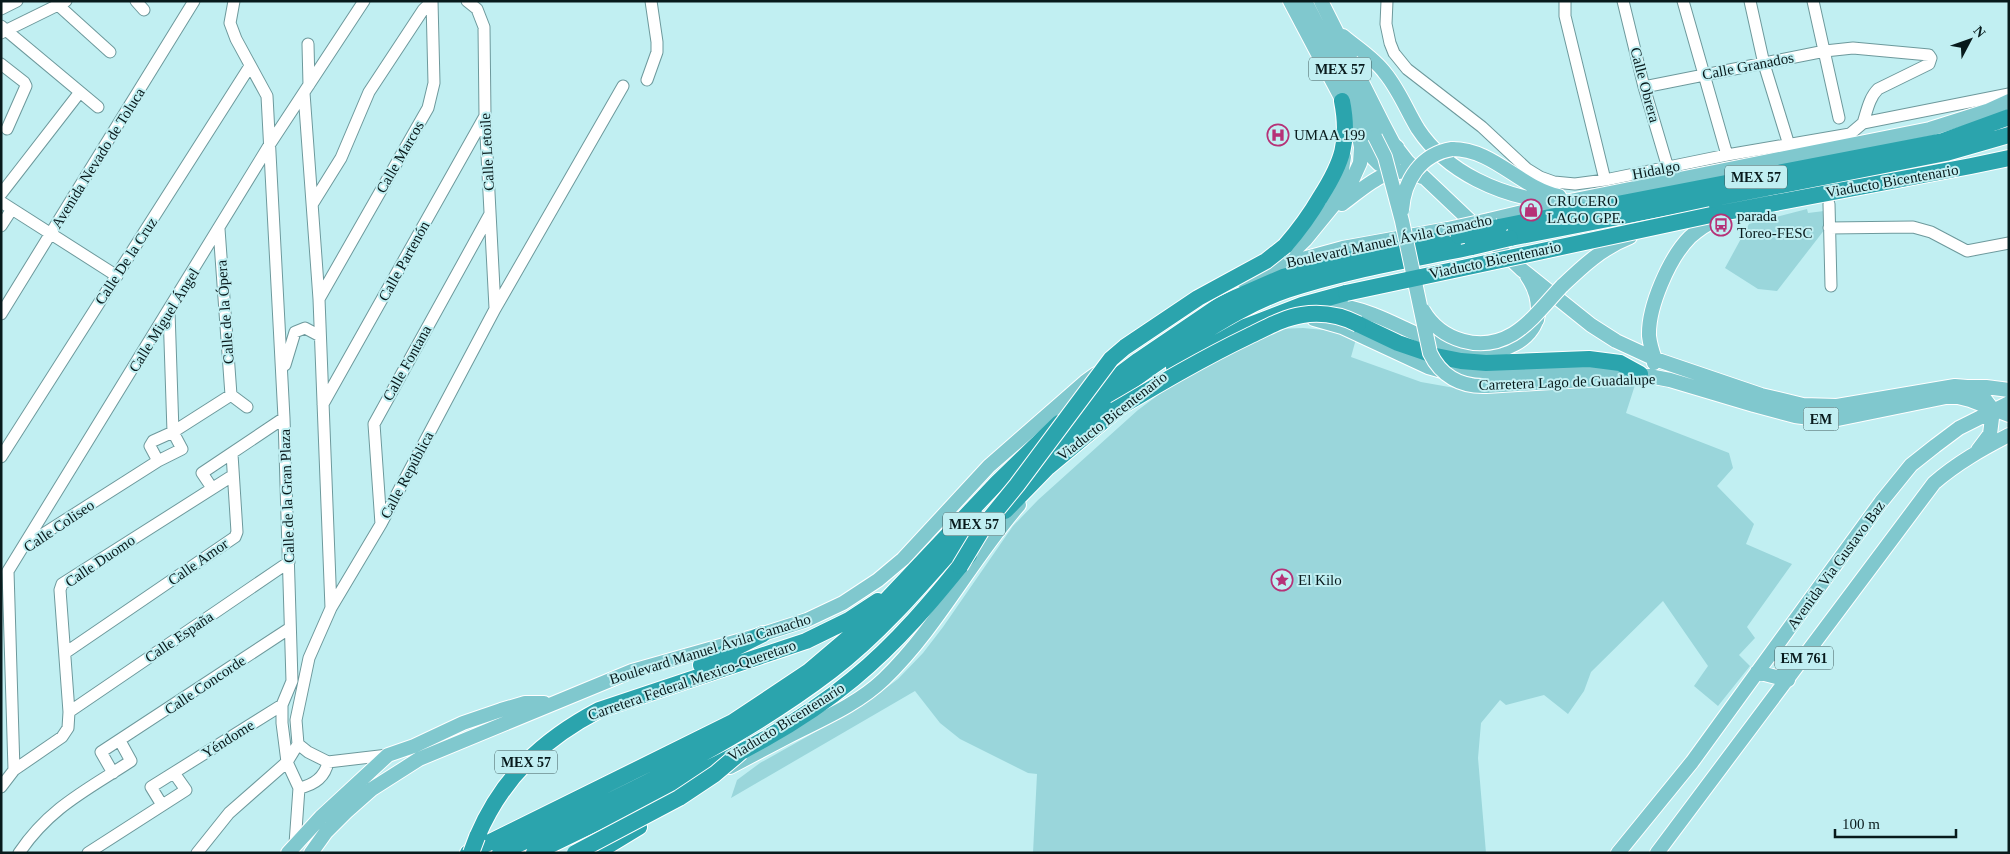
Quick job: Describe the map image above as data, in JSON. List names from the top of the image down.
{
  "streets": {
    "highway": [
      "MEX 57",
      "Viaducto Bicentenario",
      "Boulevard Manuel Ávila Camacho",
      "Carretera Federal Mexico-Queretaro"
    ],
    "main road": [
      "Carretera Lago de Guadalupe",
      "EM",
      "Avenida Via Gustavo Baz",
      "EM 761"
    ],
    "street": [
      "Calle Granados",
      "Calle Obrera",
      "Calle Letoile",
      "Calle Marcos",
      "Avenida Nevado de Toluca",
      "Hidalgo",
      "Calle De la Cruz",
      "Calle Partenón",
      "Calle de la Ópera",
      "Calle Miguel Ángel",
      "Calle Fontana",
      "Calle República",
      "Calle de la Gran Plaza",
      "Calle Coliseo",
      "Calle Duomo",
      "Calle Amor",
      "Calle España",
      "Calle Concorde",
      "Yéndome"
    ]
  },
  "crossings": [
    ["Calle Granados", "Calle Obrera"],
    ["Calle Granados", "Hidalgo"],
    ["MEX 57", "Viaducto Bicentenario"],
    ["MEX 57", "Boulevard Manuel Ávila Camacho"],
    ["Calle Obrera", "Hidalgo"],
    ["Calle Letoile", "Calle Partenón"],
    ["Calle Letoile", "Calle Fontana"],
    ["Calle Letoile", "Calle República"],
    ["Boulevard Manuel Ávila Camacho", "Carretera Federal Mexico-Queretaro"],
    ["Calle De la Cruz", "Calle de la Gran Plaza"],
    ["Calle de la Ópera", "Calle Miguel Ángel"],
    ["Calle Miguel Ángel", "Calle de la Gran Plaza"],
    ["Calle Miguel Ángel", "Calle Coliseo"],
    ["Calle Fontana", "Calle República"],
    ["Carretera Lago de Guadalupe", "EM"],
    ["Carretera Lago de Guadalupe", "Avenida Via Gustavo Baz"],
    ["Calle de la Gran Plaza", "Calle España"],
    ["Calle de la Gran Plaza", "Calle Concorde"],
    ["Calle de la Gran Plaza", "Yéndome"],
    ["Calle Duomo", "Calle Amor"],
    ["Calle Duomo", "Calle España"]
  ],
  "places": {
    "hospital": ["UMAA 199"],
    "shop": ["CRUCERO LAGO GPE."],
    "bus stop": ["parada Toreo-FESC"],
    "place": ["El Kilo"]
  },
  "scale_bar": "100 m",
  "north": "top right"
}
